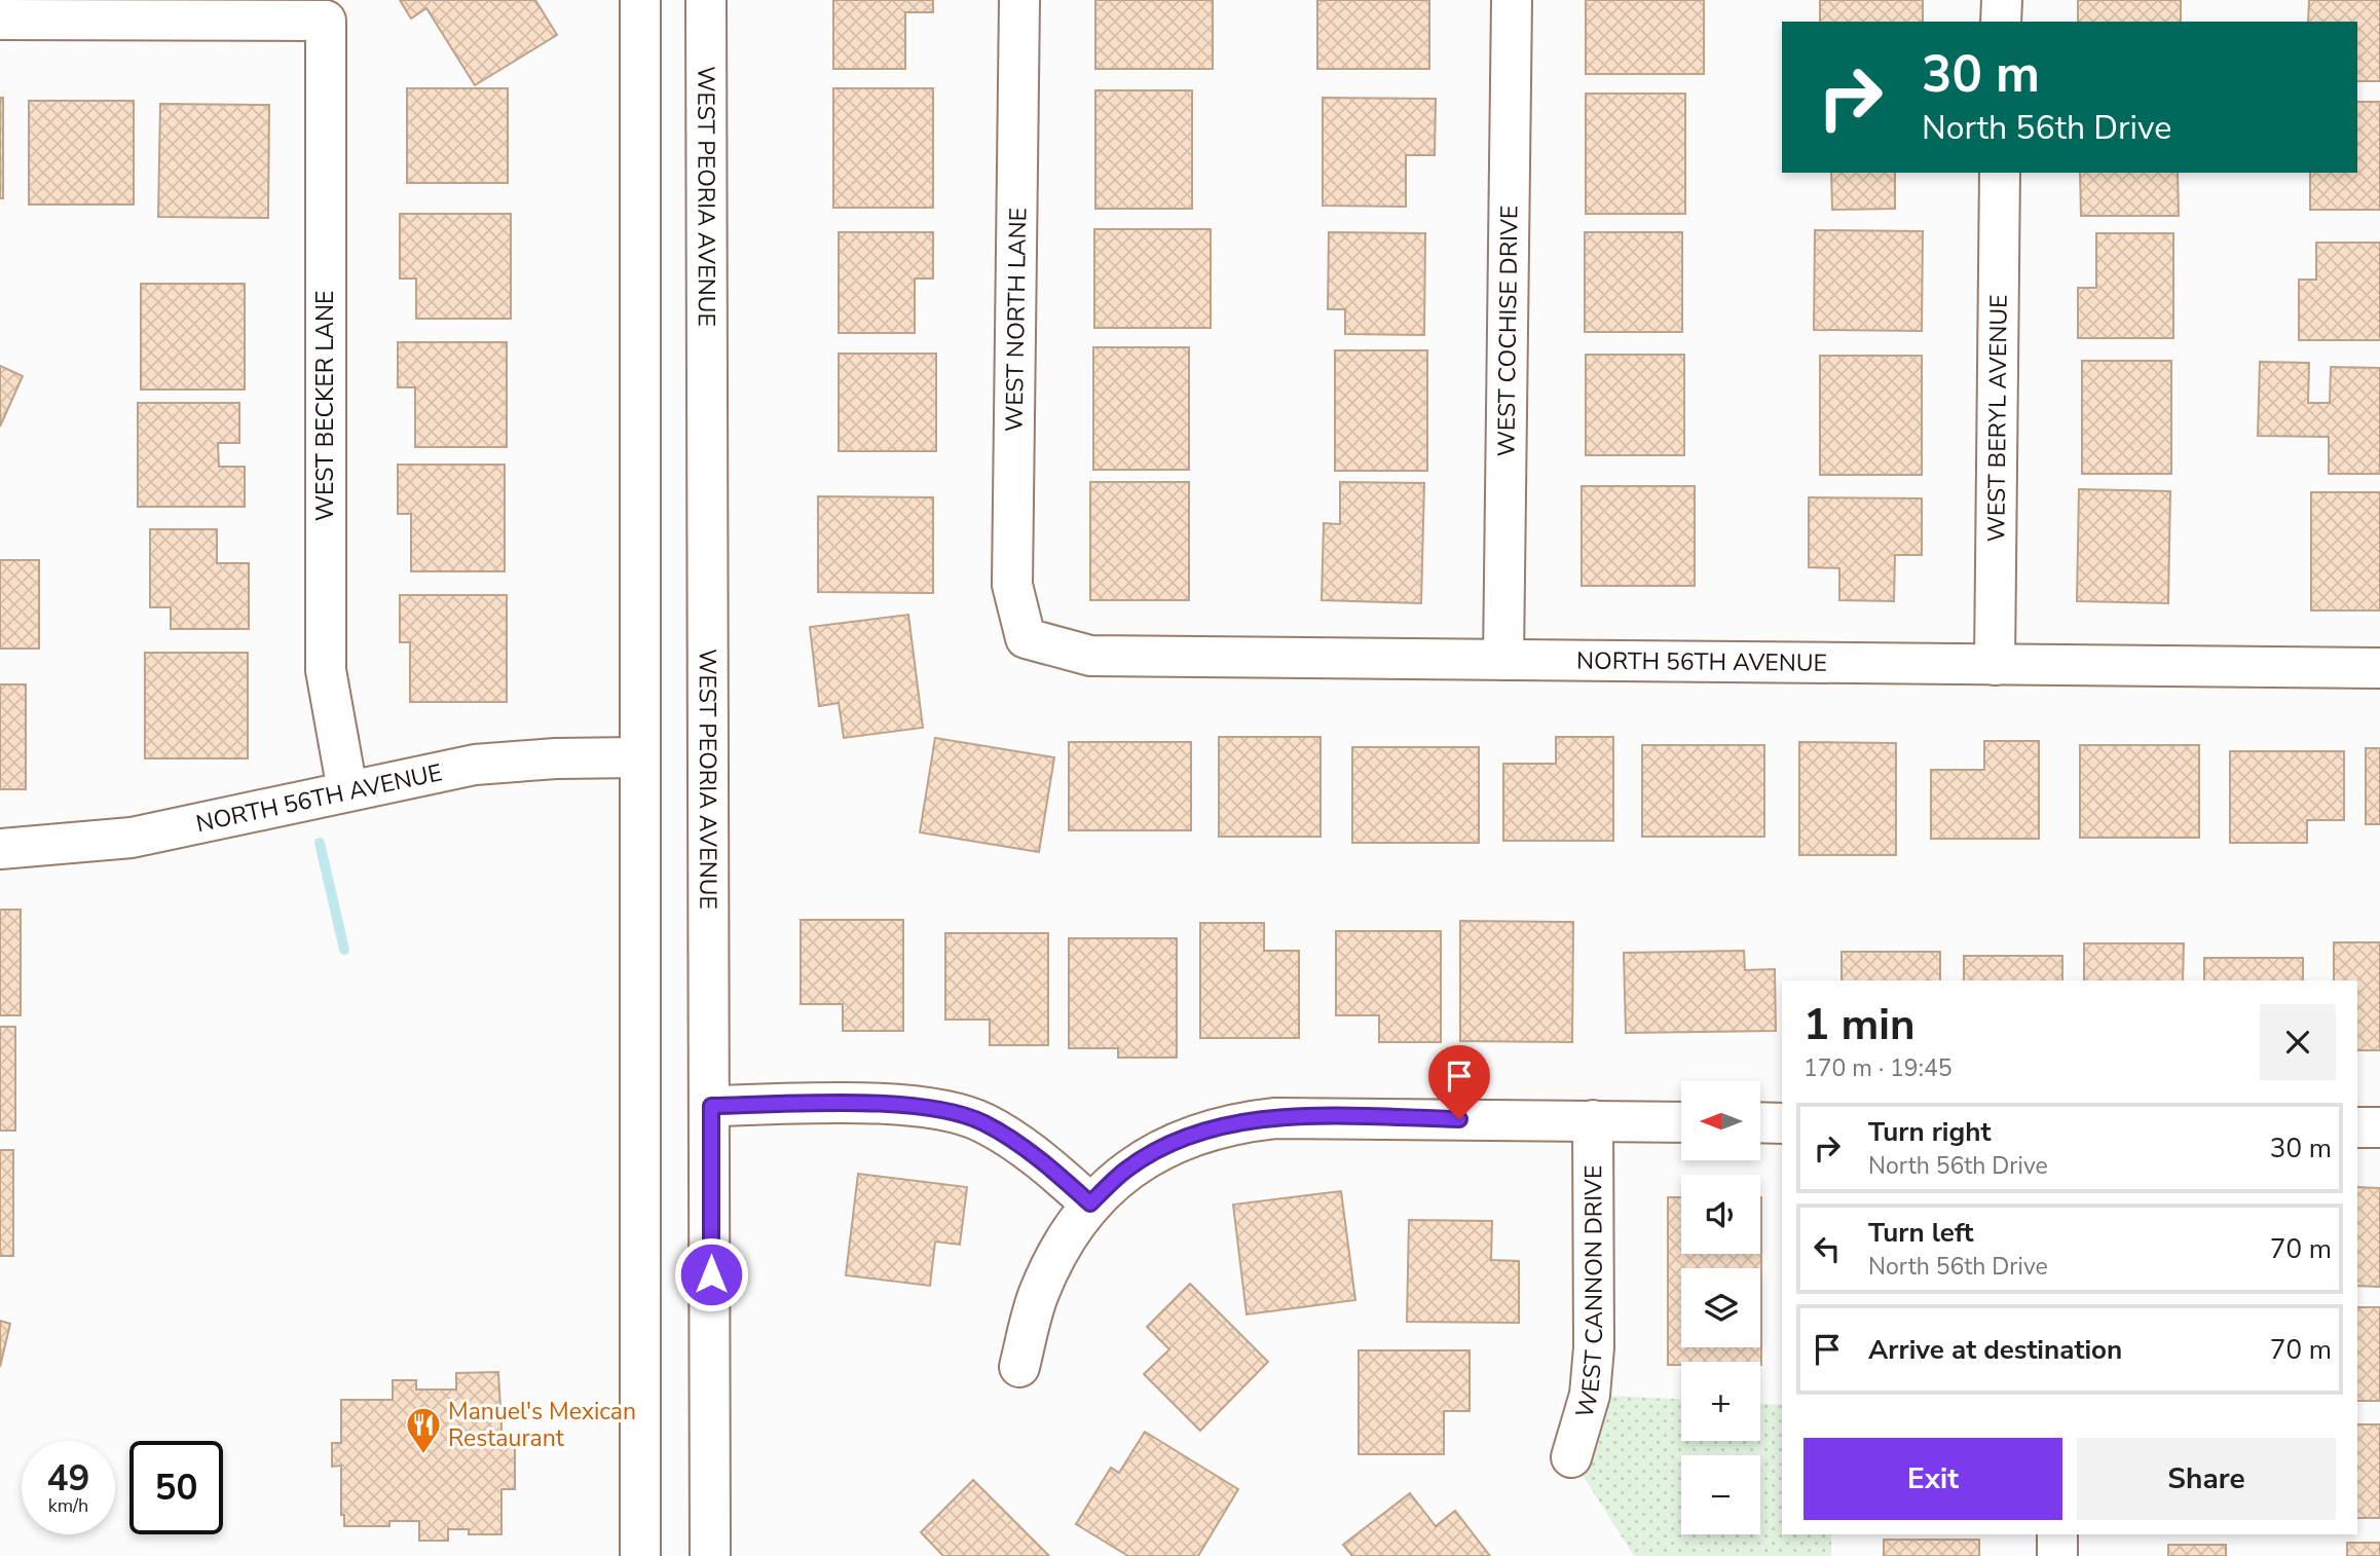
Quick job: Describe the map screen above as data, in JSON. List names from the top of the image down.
{
  "streets": {
    "street": [
      "WEST PEORIA AVENUE",
      "WEST NORTH LANE",
      "WEST COCHISE DRIVE",
      "WEST BECKER LANE",
      "WEST BERYL AVENUE",
      "NORTH 56TH AVENUE",
      "WEST CANNON DRIVE"
    ]
  },
  "crossings": [
    ["WEST NORTH LANE", "NORTH 56TH AVENUE"],
    ["WEST COCHISE DRIVE", "NORTH 56TH AVENUE"],
    ["WEST BECKER LANE", "NORTH 56TH AVENUE"],
    ["WEST BERYL AVENUE", "NORTH 56TH AVENUE"]
  ],
  "places": {
    "restaurant": ["Manuel's Mexican Restaurant"]
  },
  "north": "left",
  "page": {
    "turn": ["30 m", "North 56th Drive"],
    "heading": ["1 min", "170 m · 19:45"],
    "map_buttons": ["+", "−"],
    "list": [
      {
        "name": "Turn right",
        "note": "North 56th Drive",
        "value": "30 m"
      },
      {
        "name": "Turn left",
        "note": "North 56th Drive",
        "value": "70 m"
      },
      {
        "name": "Arrive at destination",
        "value": "70 m"
      }
    ],
    "buttons": ["Exit", "Share"],
    "speed": "49 km/h",
    "limit": "50"
  }
}
